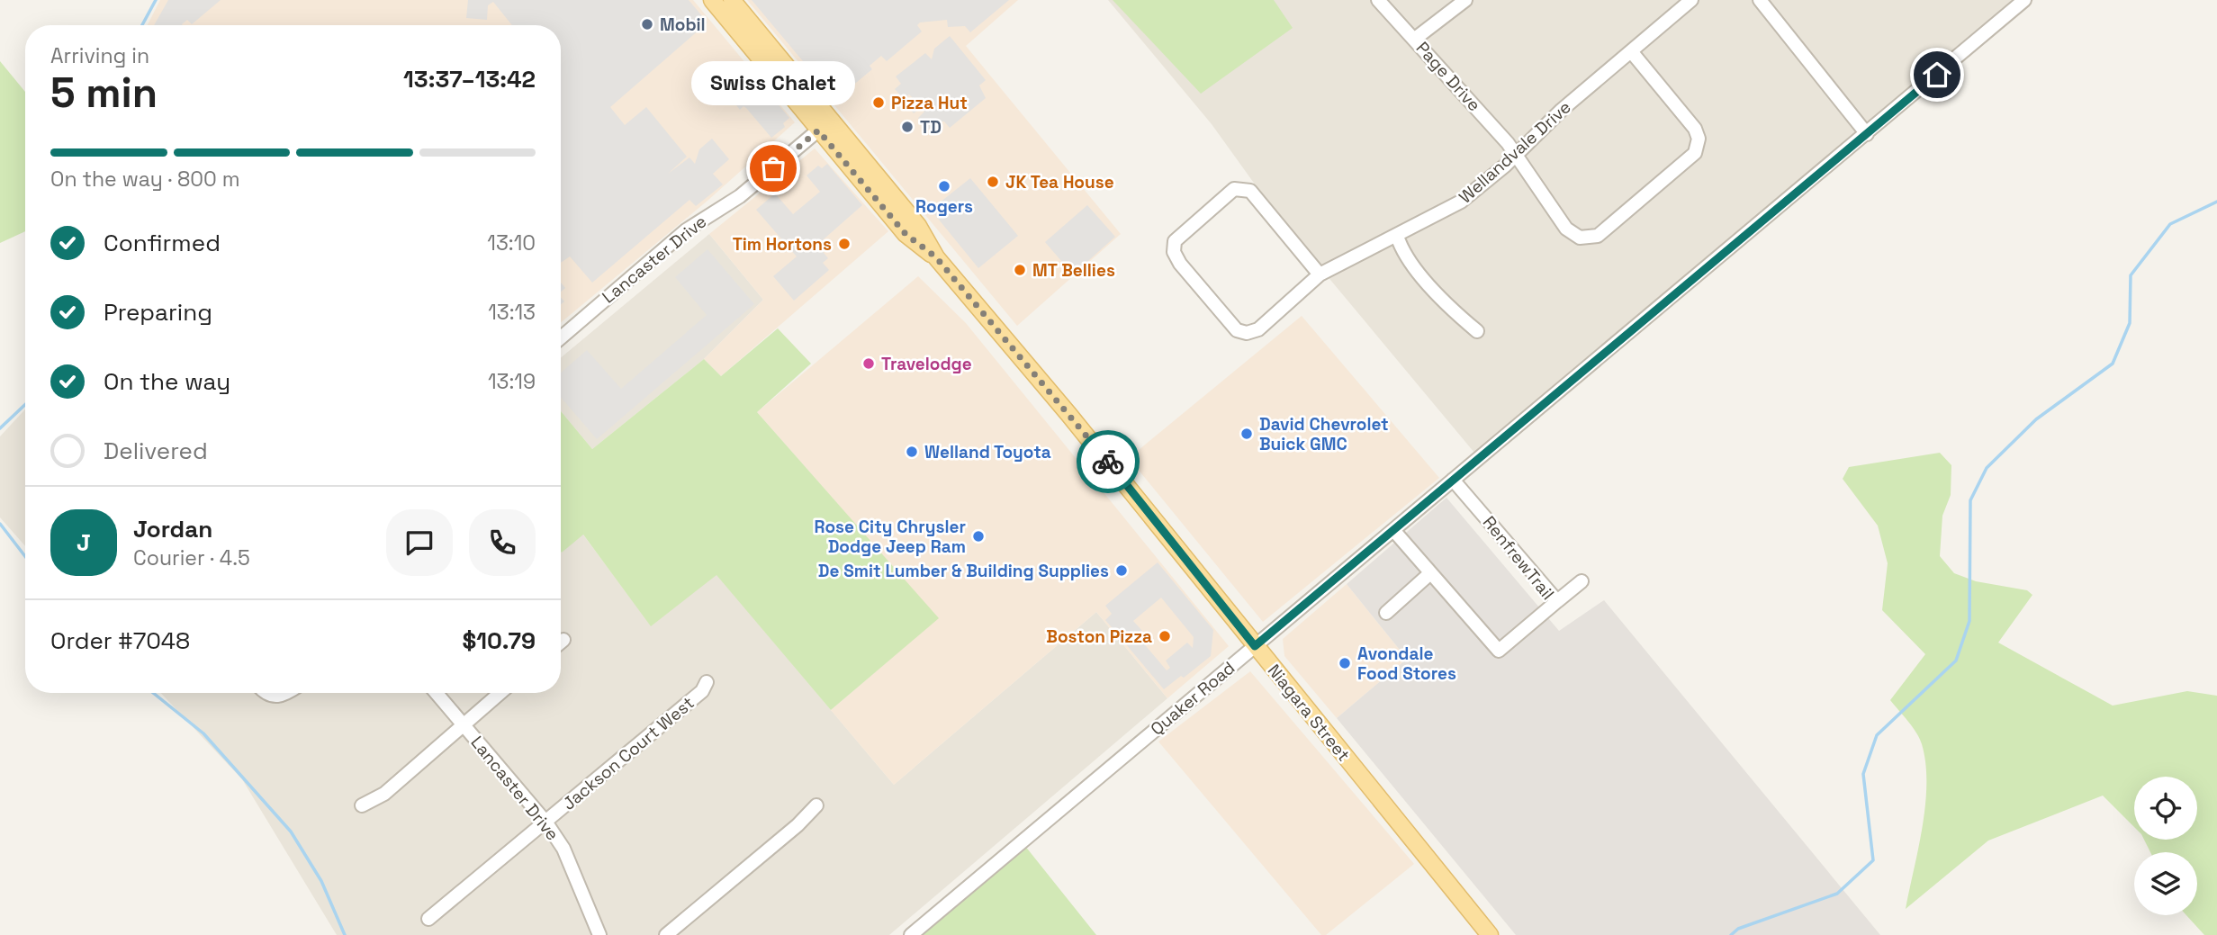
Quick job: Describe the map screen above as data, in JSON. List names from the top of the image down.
{
  "streets": {
    "main road": ["Niagara Street"],
    "street": [
      "Page Drive",
      "Wellandvale Drive",
      "Lancaster Drive",
      "RenfrewTrail",
      "Quaker Road",
      "Jackson Court West"
    ]
  },
  "crossings": [
    ["Page Drive", "Wellandvale Drive"],
    ["Lancaster Drive", "Niagara Street"],
    ["Lancaster Drive", "Jackson Court West"],
    ["RenfrewTrail", "Quaker Road"],
    ["Quaker Road", "Niagara Street"]
  ],
  "places": [
    "Mobil",
    "Pizza Hut",
    "TD",
    "Swiss Chalet",
    "JK Tea House",
    "Rogers",
    "Tim Hortons",
    "MT Bellies",
    "Travelodge",
    "David Chevrolet Buick GMC",
    "Welland Toyota",
    "Rose City Chrysler Dodge Jeep Ram",
    "De Smit Lumber & Building Supplies",
    "Boston Pizza",
    "Avondale Food Stores"
  ],
  "page": {
    "heading": ["5 min", "Arriving in", "13:37–13:42"],
    "panel": [
      "Jordan",
      "Courier · 4.5",
      "Order #7048",
      "$10.79"
    ],
    "bubble": "Swiss Chalet",
    "bar": "On the way · 800 m",
    "list": [
      ["Confirmed", "13:10"],
      ["Preparing", "13:13"],
      ["On the way", "13:19"],
      "Delivered"
    ],
    "round": "J"
  }
}
